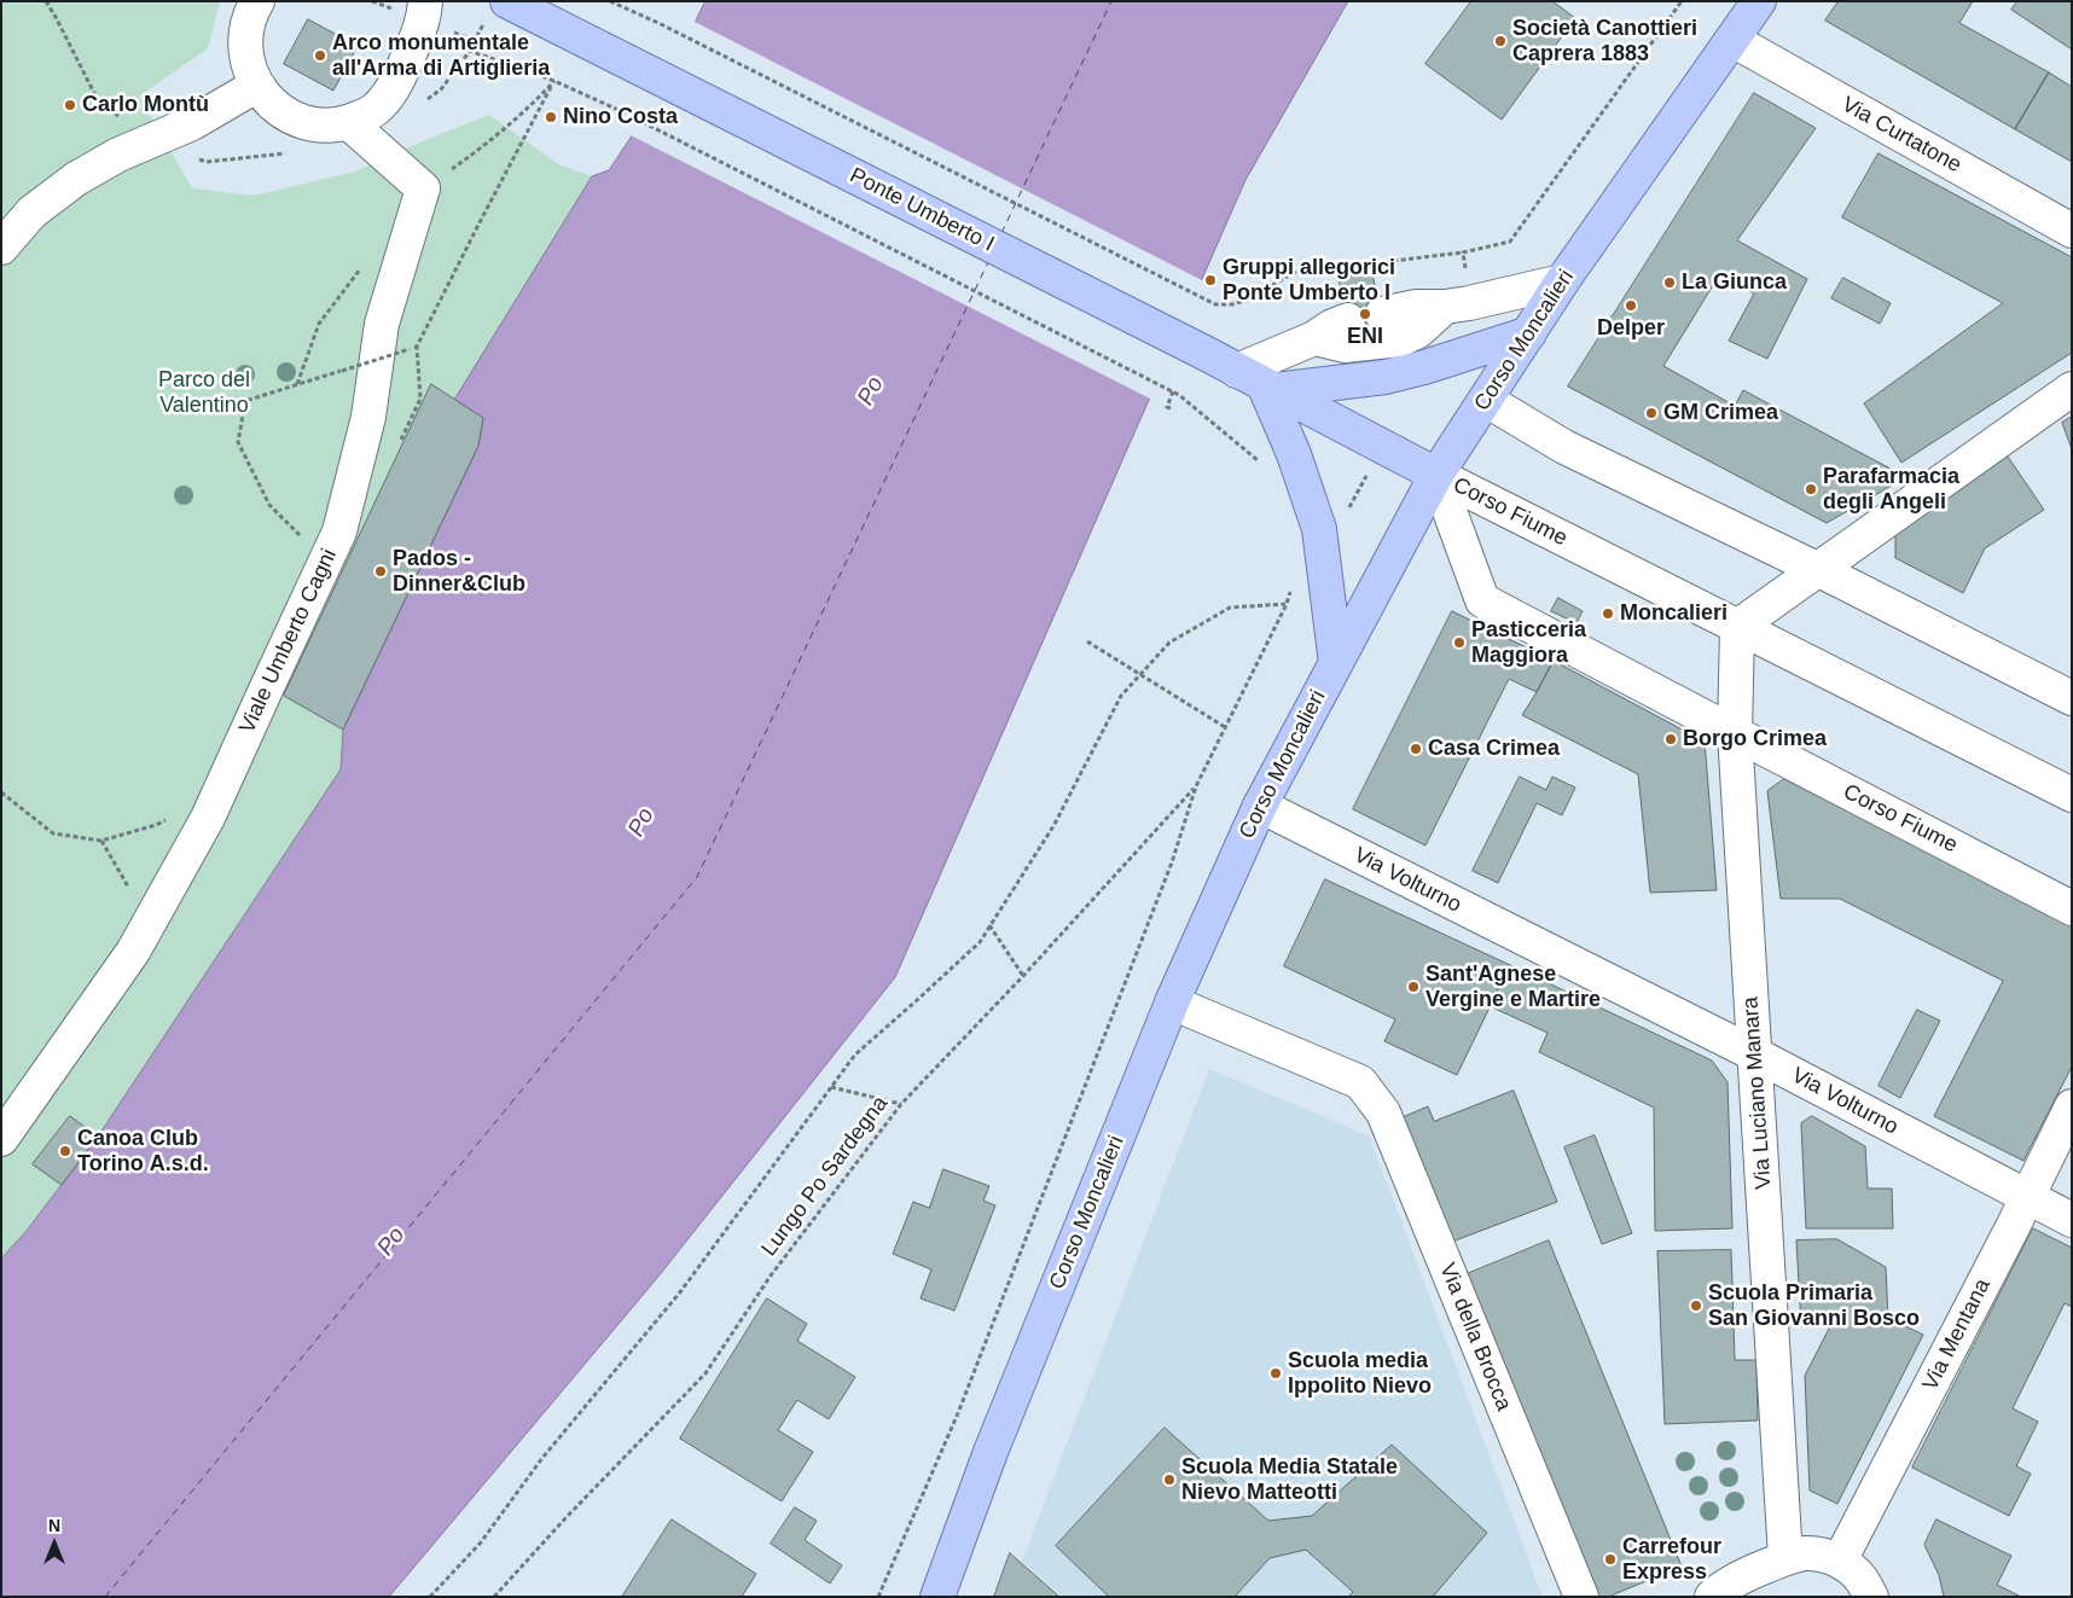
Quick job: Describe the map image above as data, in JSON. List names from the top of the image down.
{
  "streets": {
    "main road": ["Ponte Umberto I", "Corso Moncalieri"],
    "street": [
      "Via Curtatone",
      "Corso Fiume",
      "Viale Umberto Cagni",
      "Via Volturno",
      "Via Luciano Manara",
      "Via Mentana",
      "Via della Brocca"
    ],
    "path": ["Lungo Po Sardegna"]
  },
  "crossings": [
    ["Via Curtatone", "Corso Moncalieri"],
    ["Ponte Umberto I", "Corso Moncalieri"],
    ["Ponte Umberto I", "Corso Fiume"],
    ["Corso Moncalieri", "Corso Fiume"],
    ["Corso Moncalieri", "Via Volturno"],
    ["Corso Moncalieri", "Via della Brocca"],
    ["Corso Fiume", "Via Luciano Manara"],
    ["Via Volturno", "Via Luciano Manara"],
    ["Via Volturno", "Via Mentana"]
  ],
  "water": ["Po"],
  "parks": ["Parco del Valentino"],
  "places": [
    "Società Canottieri Caprera 1883",
    "Arco monumentale all'Arma di Artiglieria",
    "Carlo Montù",
    "Nino Costa",
    "Gruppi allegorici Ponte Umberto I",
    "La Giunca",
    "Delper",
    "ENI",
    "GM Crimea",
    "Parafarmacia degli Angeli",
    "Pados - Dinner&Club",
    "Moncalieri",
    "Pasticceria Maggiora",
    "Borgo Crimea",
    "Casa Crimea",
    "Sant'Agnese Vergine e Martire",
    "Canoa Club Torino A.s.d.",
    "Scuola Primaria San Giovanni Bosco",
    "Scuola media Ippolito Nievo",
    "Scuola Media Statale Nievo Matteotti",
    "Carrefour Express"
  ],
  "north": "top"
}
